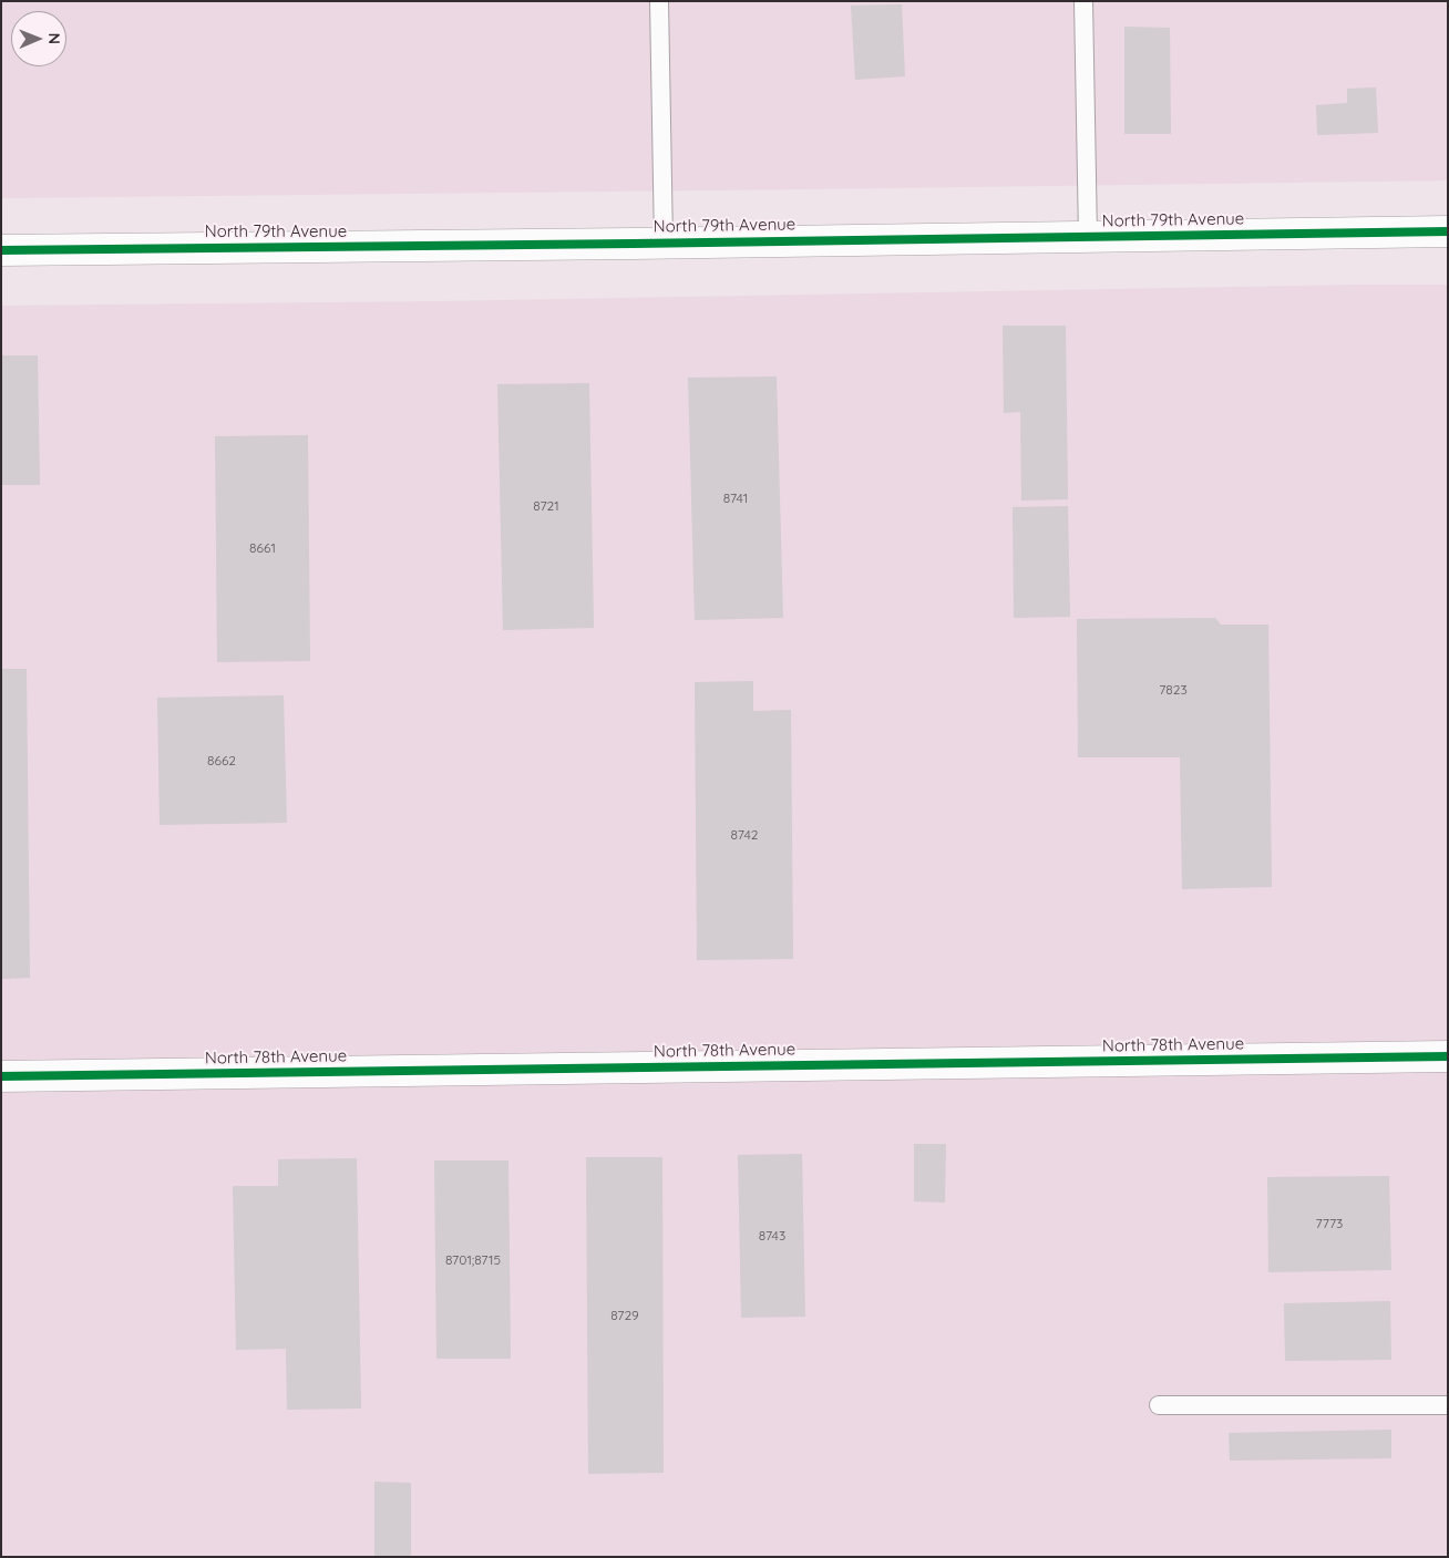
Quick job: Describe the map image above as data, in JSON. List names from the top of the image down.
{
  "streets": {
    "street": ["North 79th Avenue", "North 78th Avenue"]
  },
  "house_numbers": [
    "8741",
    "8721",
    "8661",
    "7823",
    "8662",
    "8742",
    "7773",
    "8743",
    "8701;8715",
    "8729"
  ],
  "north": "right"
}
